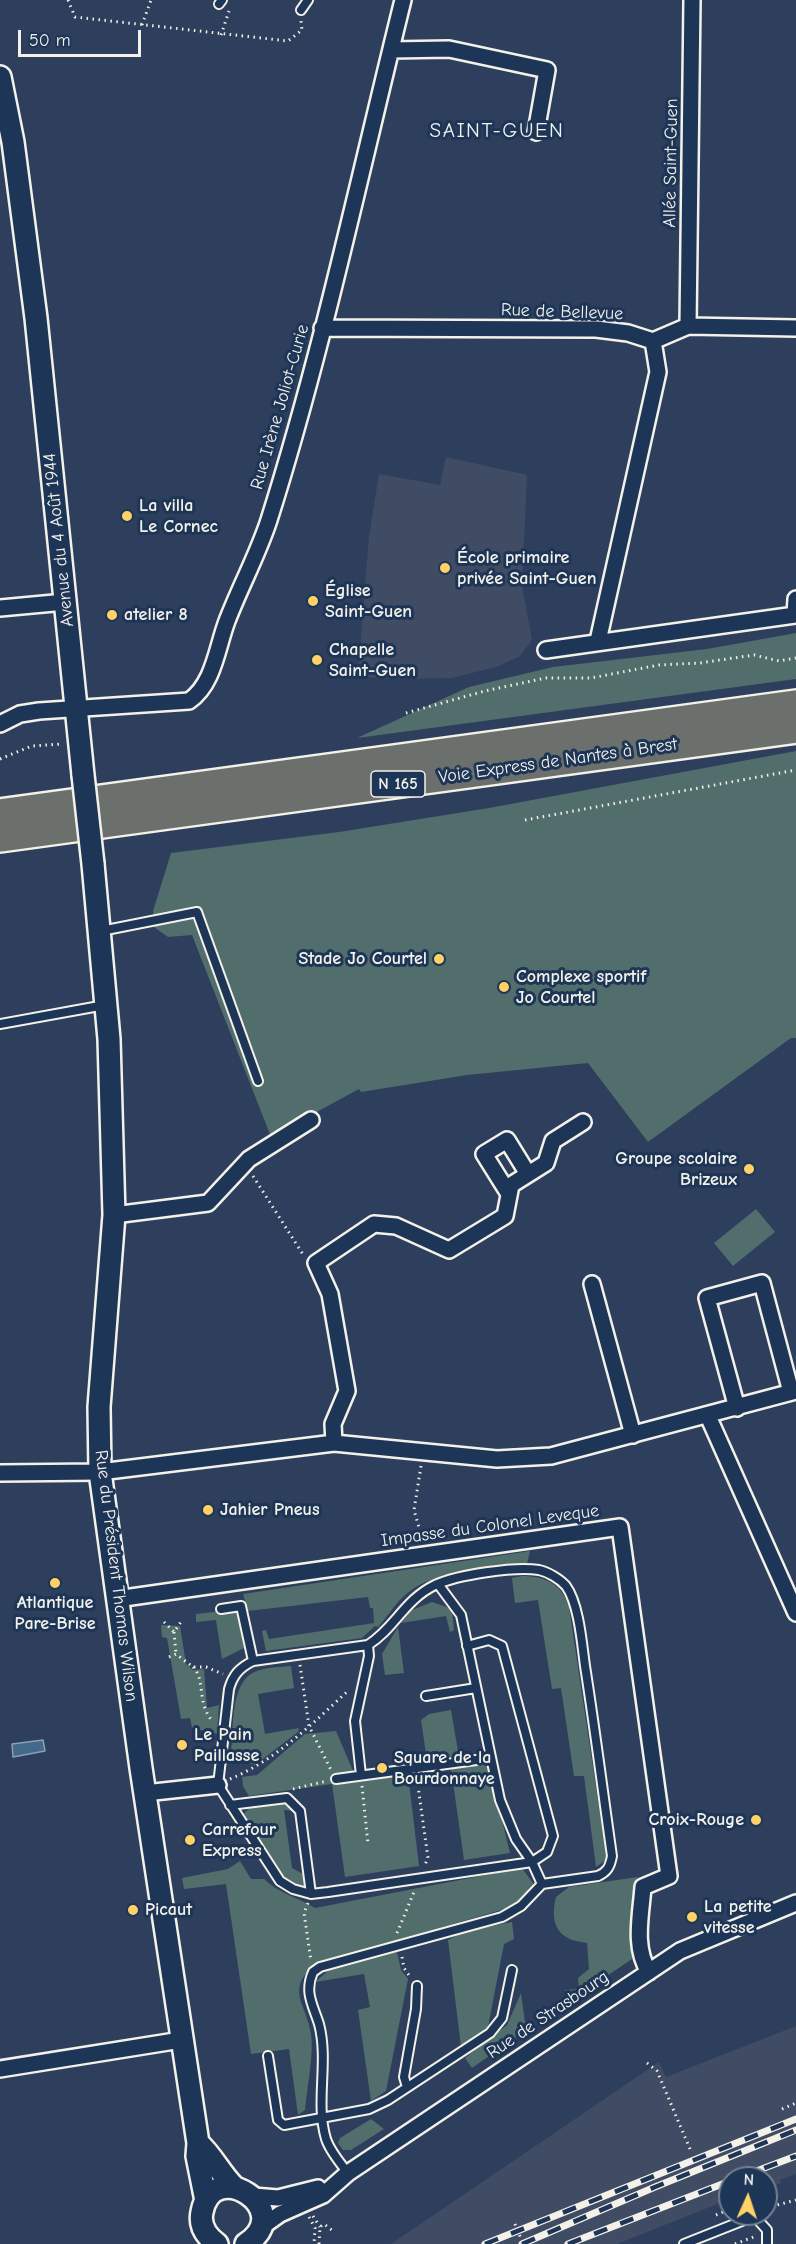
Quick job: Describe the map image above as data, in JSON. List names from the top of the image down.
{
  "streets": {
    "highway": ["Voie Express de Nantes à Brest", "N 165"],
    "street": [
      "Allée Saint-Guen",
      "Rue de Bellevue",
      "Rue Irène Joliot-Curie",
      "Avenue du 4 Août 1944",
      "Impasse du Colonel Leveque",
      "Rue du Président Thomas Wilson",
      "Rue de Strasbourg"
    ]
  },
  "crossings": [
    ["Rue de Bellevue", "Rue Irène Joliot-Curie"],
    ["Rue Irène Joliot-Curie", "Avenue du 4 Août 1944"],
    ["Avenue du 4 Août 1944", "Rue du Président Thomas Wilson"],
    ["Impasse du Colonel Leveque", "Rue du Président Thomas Wilson"],
    ["Impasse du Colonel Leveque", "Rue de Strasbourg"]
  ],
  "districts": ["SAINT-GUEN"],
  "places": [
    "La villa Le Cornec",
    "École primaire privée Saint-Guen",
    "Église Saint-Guen",
    "atelier 8",
    "Chapelle Saint-Guen",
    "Stade Jo Courtel",
    "Complexe sportif Jo Courtel",
    "Groupe scolaire Brizeux",
    "Jahier Pneus",
    "Atlantique Pare-Brise",
    "Le Pain Paillasse",
    "Square de la Bourdonnaye",
    "Croix-Rouge",
    "Carrefour Express",
    "Picaut",
    "La petite vitesse"
  ],
  "scale_bar": "50 m",
  "north": "top"
}
